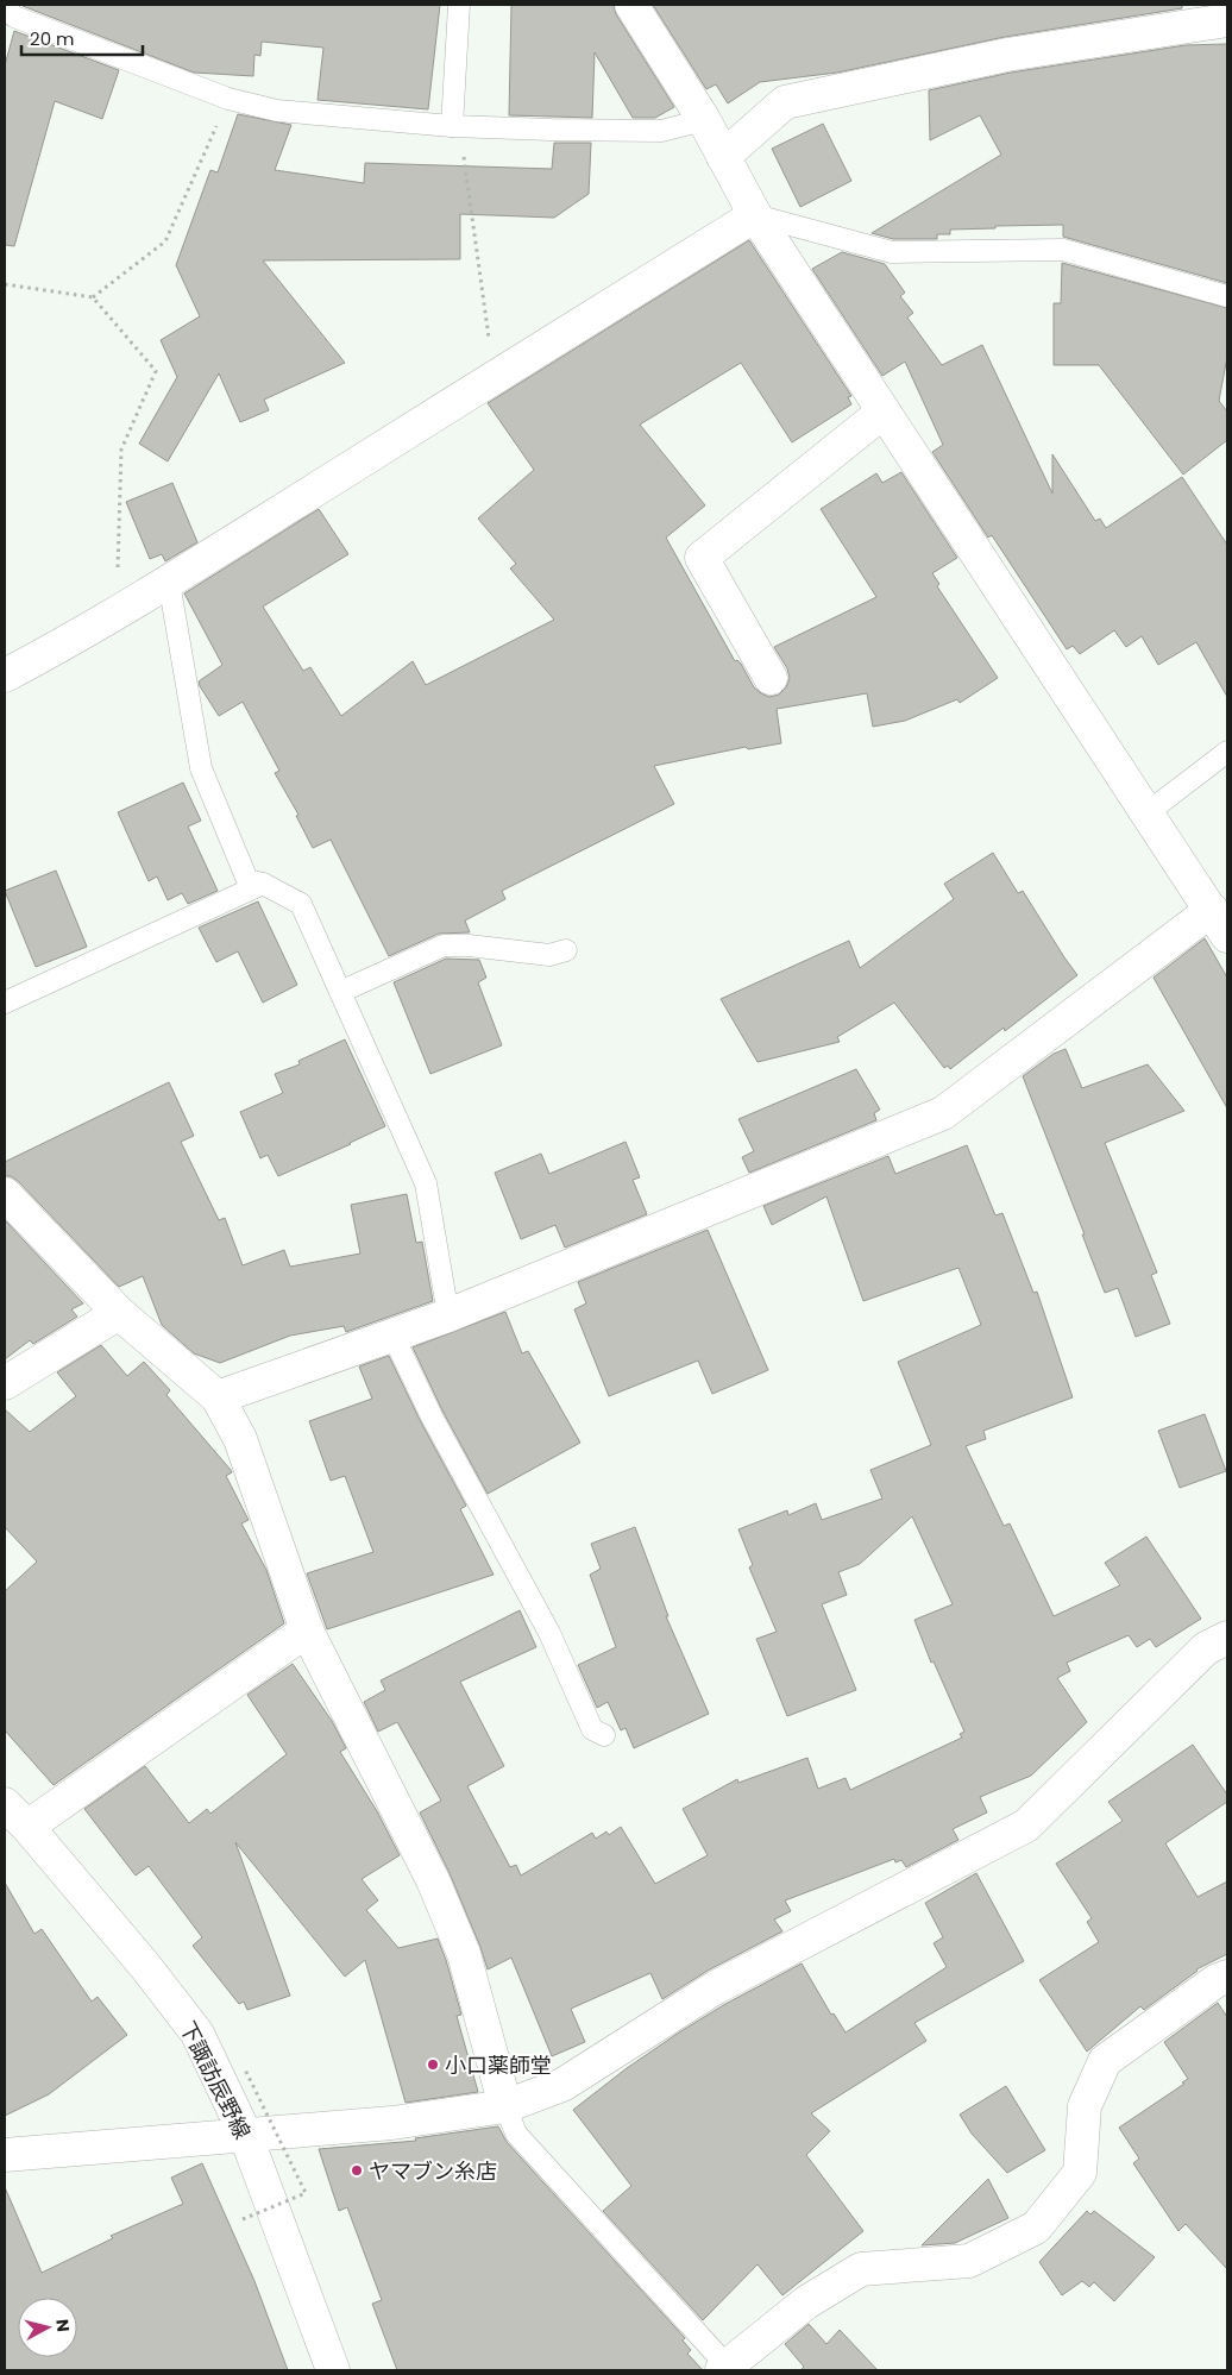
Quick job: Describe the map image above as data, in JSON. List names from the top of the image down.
{
  "streets": {
    "street": ["下諏訪辰野線"]
  },
  "places": ["小口薬師堂", "ヤマブン糸店"],
  "scale_bar": "20 m",
  "north": "right"
}
